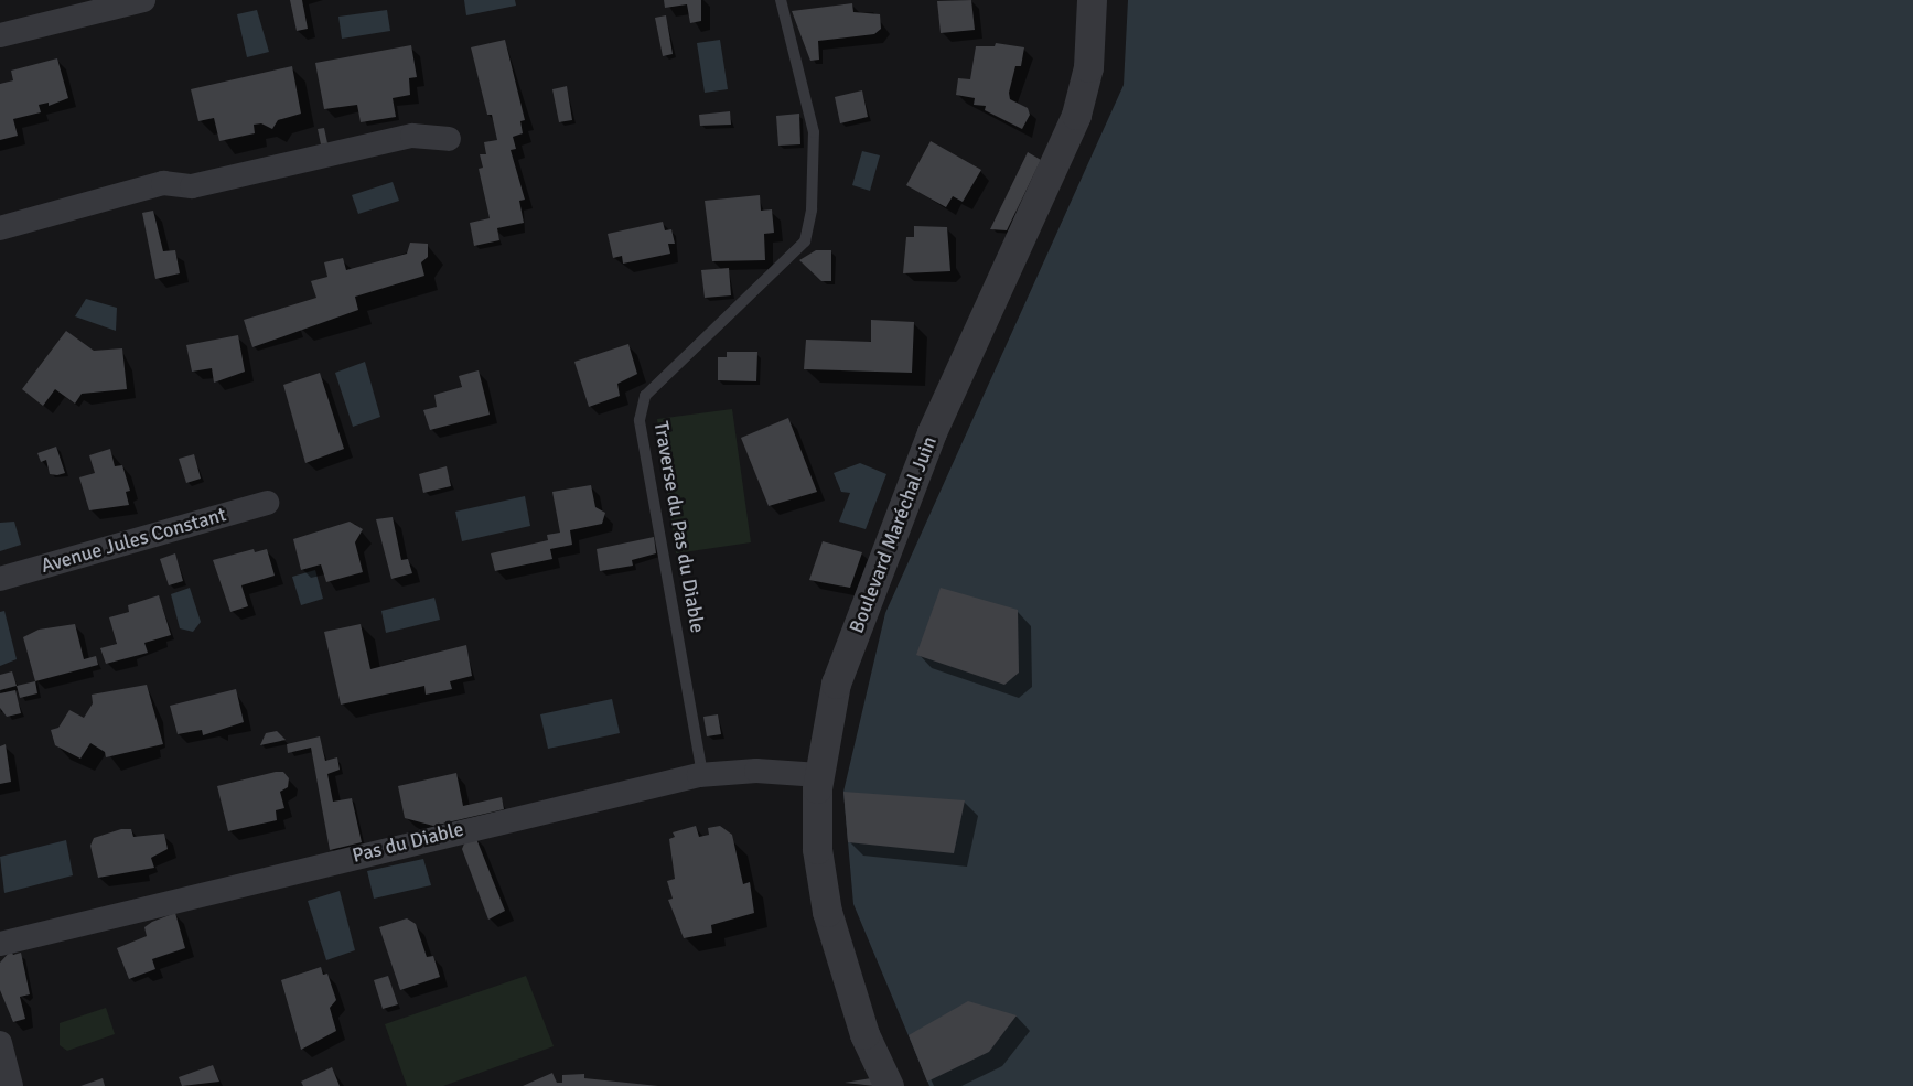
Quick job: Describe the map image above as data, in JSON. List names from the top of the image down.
{
  "streets": {
    "street": ["Boulevard Maréchal Juin", "Avenue Jules Constant", "Pas du Diable"],
    "lane": ["Traverse du Pas du Diable"]
  },
  "crossings": [
    ["Traverse du Pas du Diable", "Pas du Diable"],
    ["Boulevard Maréchal Juin", "Pas du Diable"]
  ]
}
